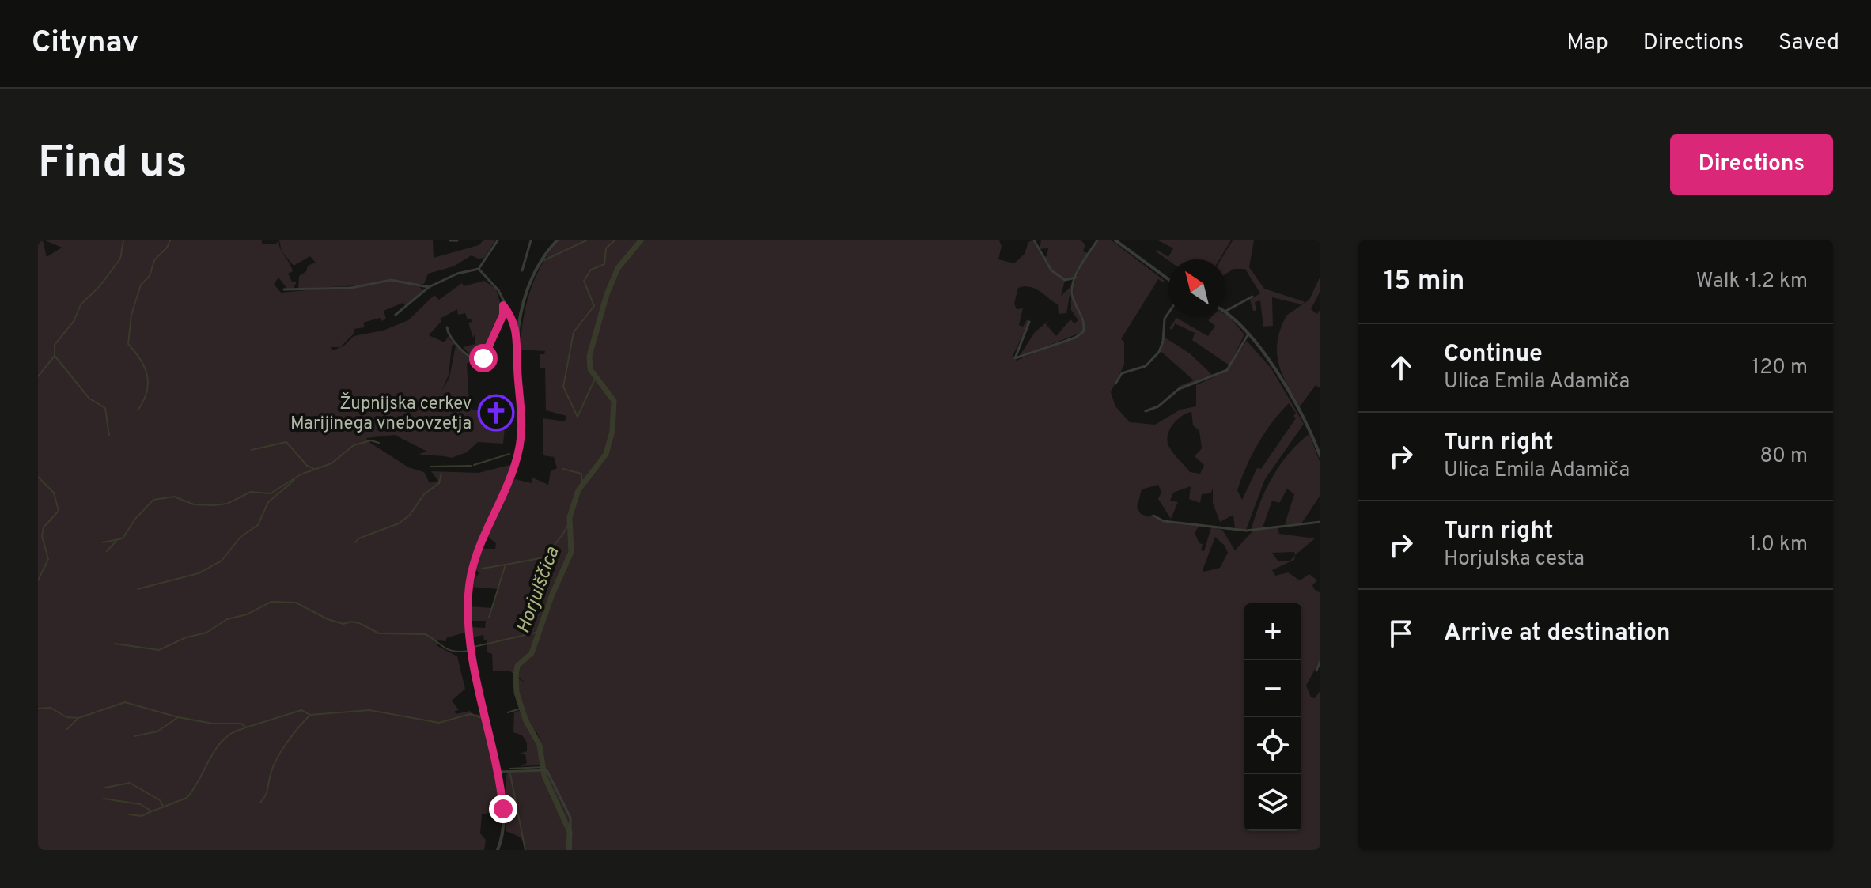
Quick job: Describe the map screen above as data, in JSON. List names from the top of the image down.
{
  "water": ["Horjulščica"],
  "places": {
    "church": ["Župnijska cerkev Marijinega vnebovzetja"]
  },
  "north": "top left",
  "page": {
    "header": "Citynav",
    "nav": ["Map", "Directions", "Saved"],
    "buttons": "Directions",
    "title": "Find us",
    "heading": ["15 min", "Walk · 1.2 km"],
    "list": [
      ["Continue", "Ulica Emila Adamiča", "120 m"],
      ["Turn right", "Ulica Emila Adamiča", "80 m"],
      ["Turn right", "Horjulska cesta", "1.0 km"],
      "Arrive at destination"
    ],
    "map_buttons": ["+", "−"]
  }
}
